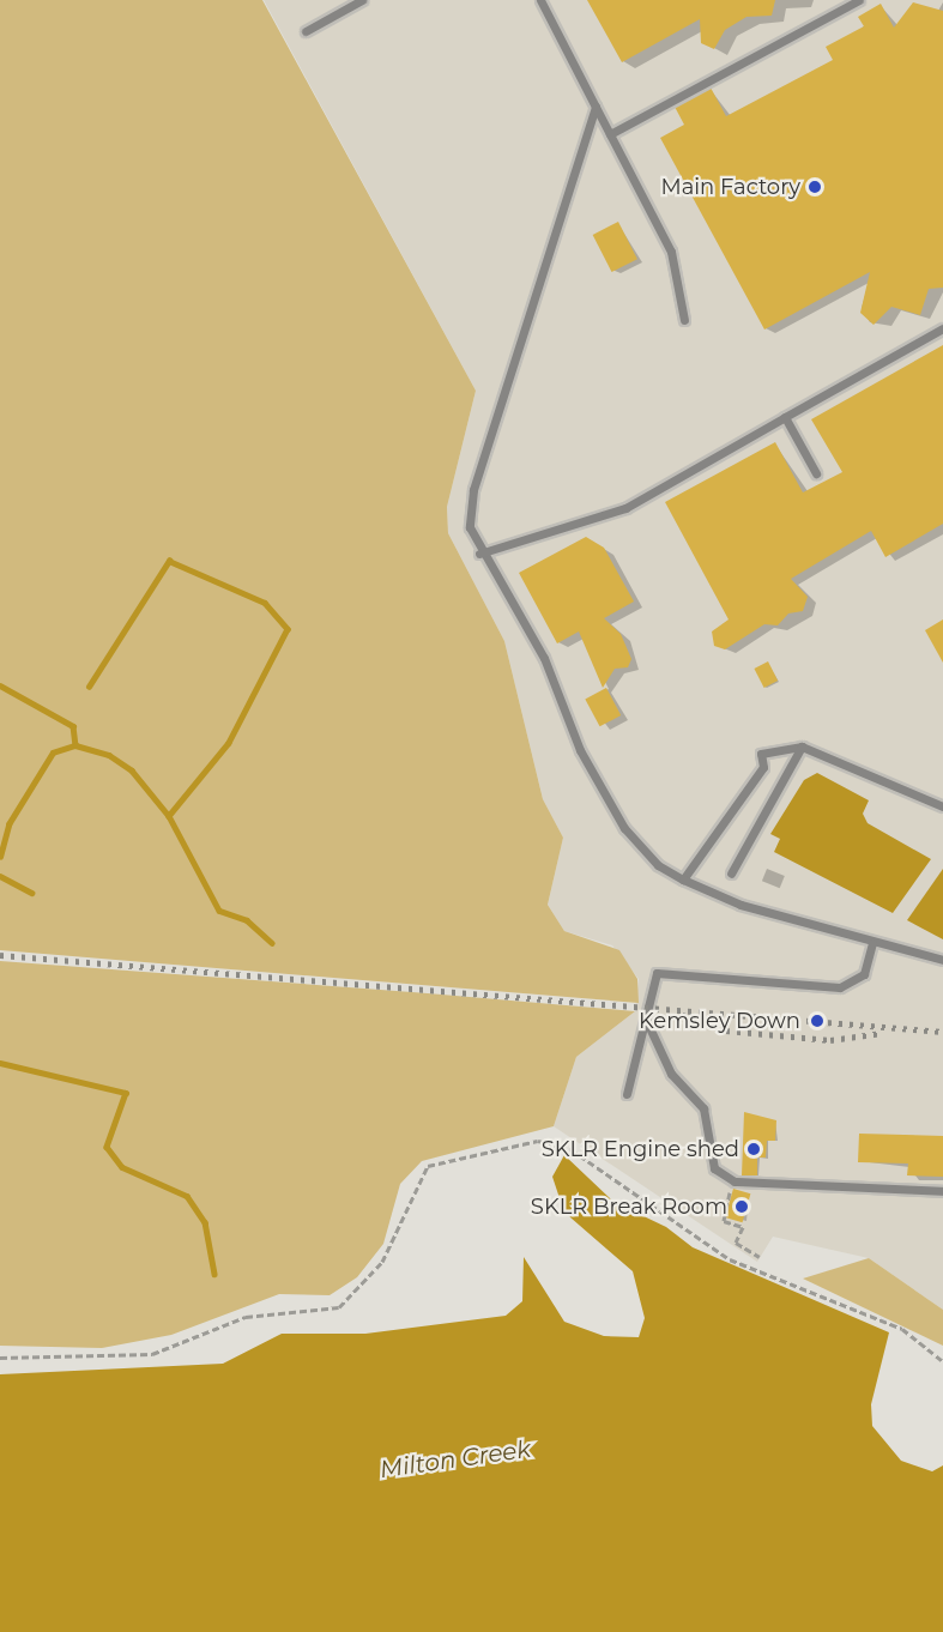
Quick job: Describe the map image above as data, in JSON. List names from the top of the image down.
{
  "water": ["Milton Creek"],
  "places": [
    "Main Factory",
    "Kemsley Down",
    "SKLR Engine shed",
    "SKLR Break Room"
  ]
}
